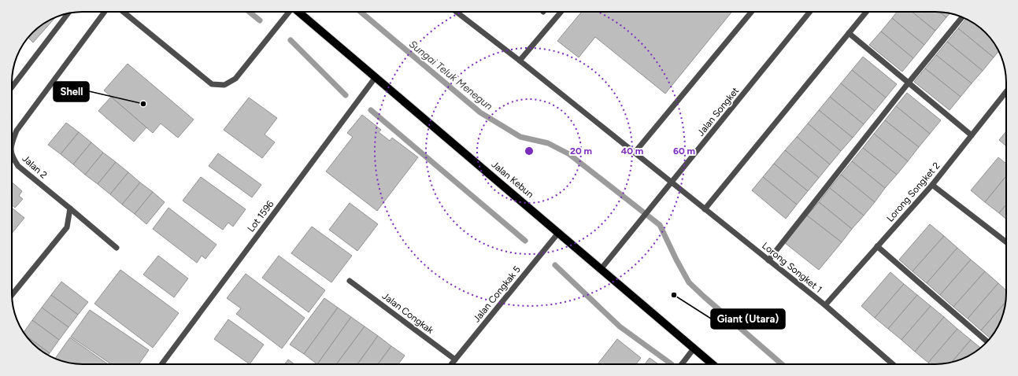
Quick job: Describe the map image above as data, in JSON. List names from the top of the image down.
{
  "streets": {
    "main road": ["Jalan Kebun"],
    "street": [
      "Jalan Songket",
      "Jalan 2",
      "Lorong Songket 2",
      "Lot 1596",
      "Lorong Songket 1",
      "Jalan Congkak 5",
      "Jalan Congkak"
    ]
  },
  "crossings": [
    ["Jalan Songket", "Jalan Kebun"],
    ["Jalan Songket", "Lorong Songket 1"],
    ["Jalan Kebun", "Lot 1596"],
    ["Jalan Kebun", "Jalan Congkak 5"],
    ["Lorong Songket 2", "Lorong Songket 1"],
    ["Jalan Congkak 5", "Jalan Congkak"]
  ],
  "water": ["Sungai Teluk Menegun"],
  "places": ["Shell", "Giant (Utara)"],
  "rings": ["20 m", "40 m", "60 m"]
}
